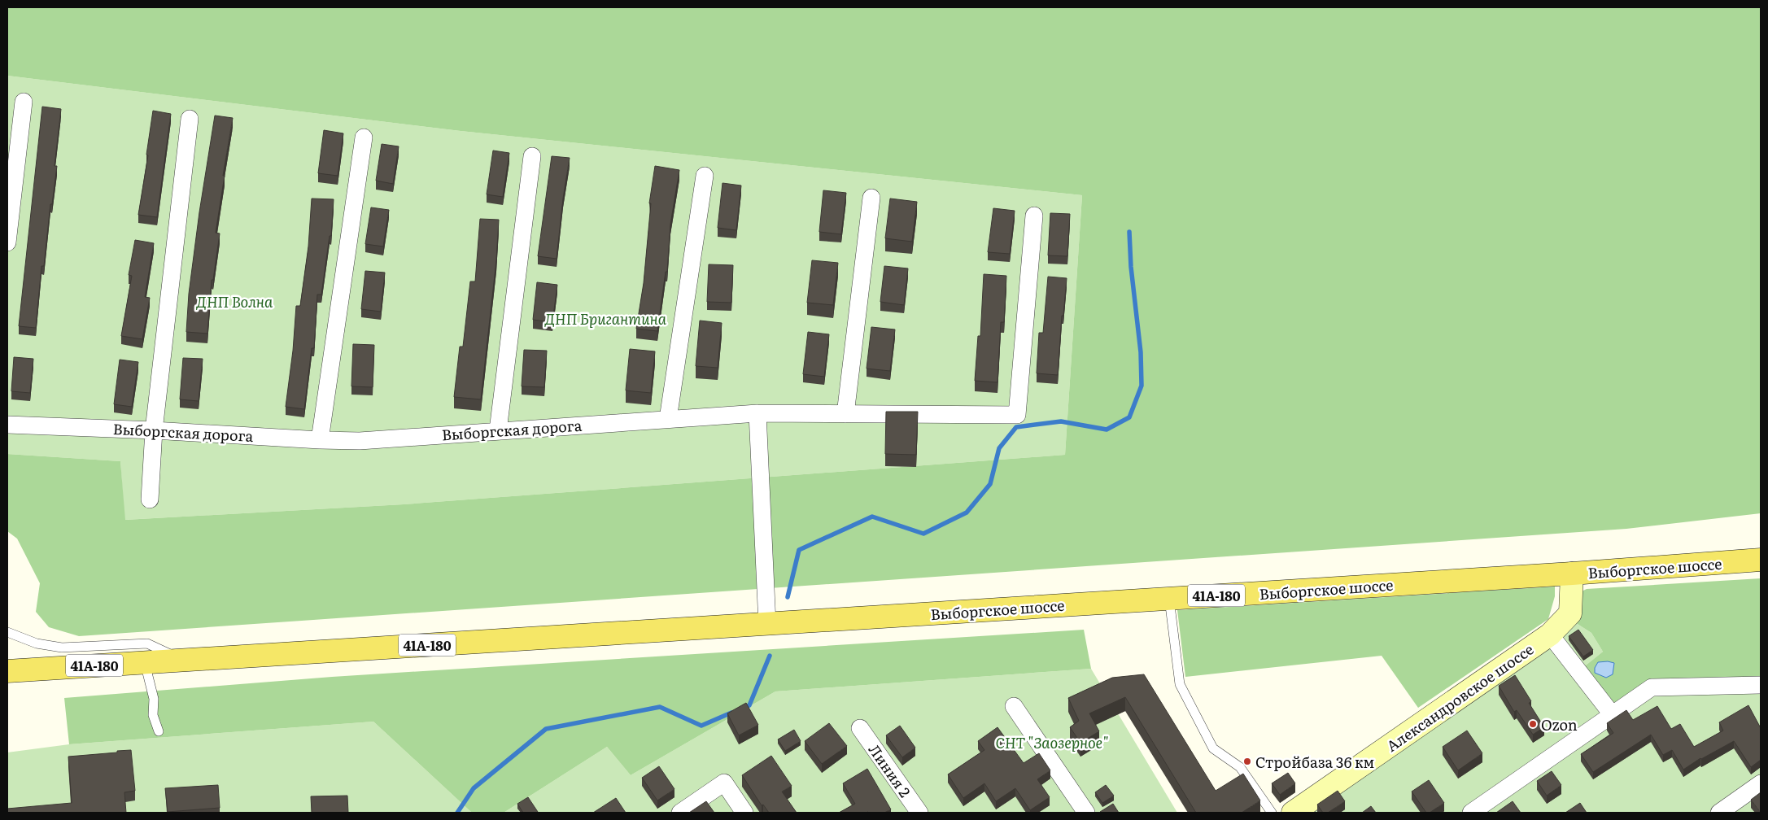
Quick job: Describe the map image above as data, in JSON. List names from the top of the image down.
{
  "streets": {
    "main road": ["Выборгское шоссе", "41А-180"],
    "street": ["Выборгская дорога", "Александровское шоссе", "Линия 2"]
  },
  "crossings": [
    ["Выборгское шоссе", "41А-180"],
    ["Выборгское шоссе", "Александровское шоссе"]
  ],
  "parks": ["ДНП Волна", "ДНП Бригантина", "СНТ \"Заозерное\""],
  "places": ["Ozon", "Стройбаза 36 км"]
}
